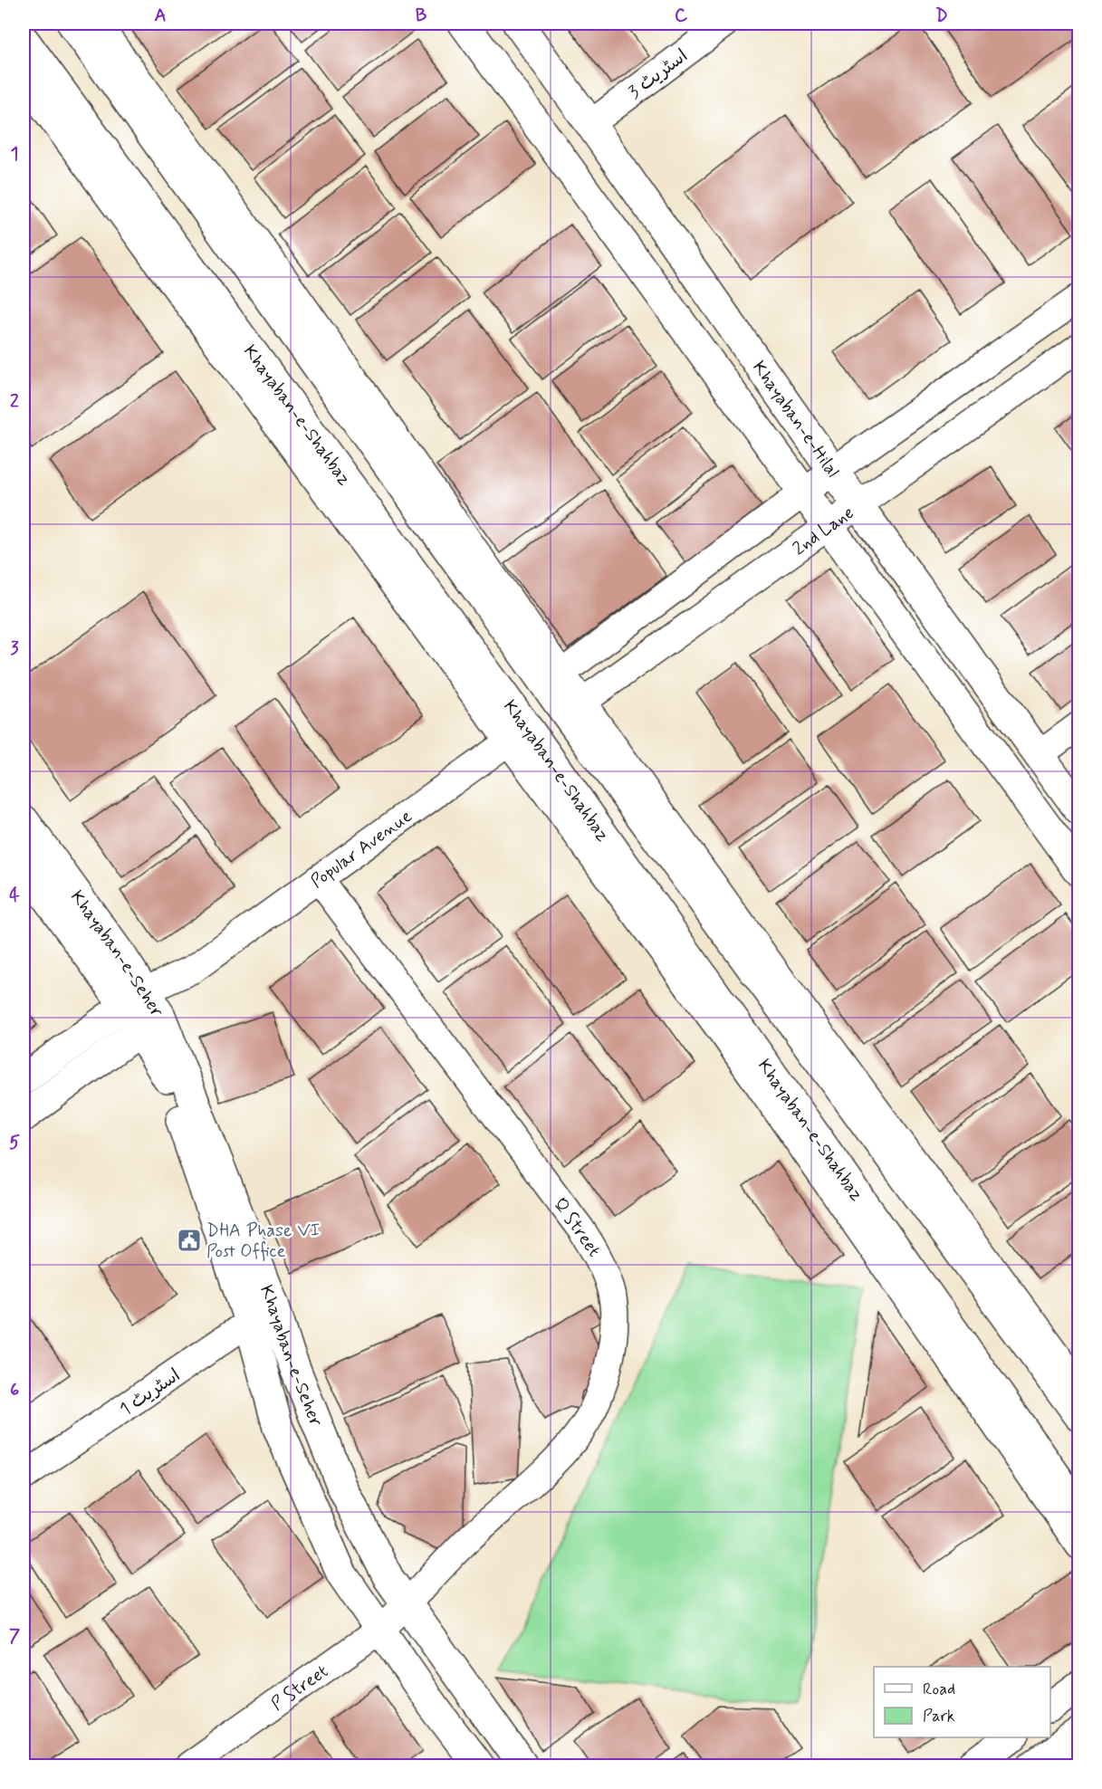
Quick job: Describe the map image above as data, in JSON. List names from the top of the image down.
{
  "streets": {
    "street": [
      "اسٹریٹ 3",
      "Khayaban-e-Shahbaz",
      "Khayaban-e-Hilal",
      "2nd Lane",
      "Popular Avenue",
      "Khayaban-e-Seher",
      "Q Street",
      "اسٹریٹ 1",
      "P Street"
    ]
  },
  "crossings": [
    ["اسٹریٹ 3", "Khayaban-e-Hilal"],
    ["Khayaban-e-Shahbaz", "Popular Avenue"],
    ["Khayaban-e-Hilal", "2nd Lane"],
    ["Popular Avenue", "Khayaban-e-Seher"],
    ["Popular Avenue", "Q Street"],
    ["Khayaban-e-Seher", "Q Street"],
    ["Khayaban-e-Seher", "اسٹریٹ 1"],
    ["Khayaban-e-Seher", "P Street"],
    ["Q Street", "P Street"]
  ],
  "places": {
    "public building": ["DHA Phase VI Post Office"]
  },
  "legend": ["Road", "Park"],
  "grid": {
    "columns": [
      "A",
      "B",
      "C",
      "D"
    ],
    "rows": [
      "1",
      "2",
      "3",
      "4",
      "5",
      "6",
      "7"
    ]
  }
}
